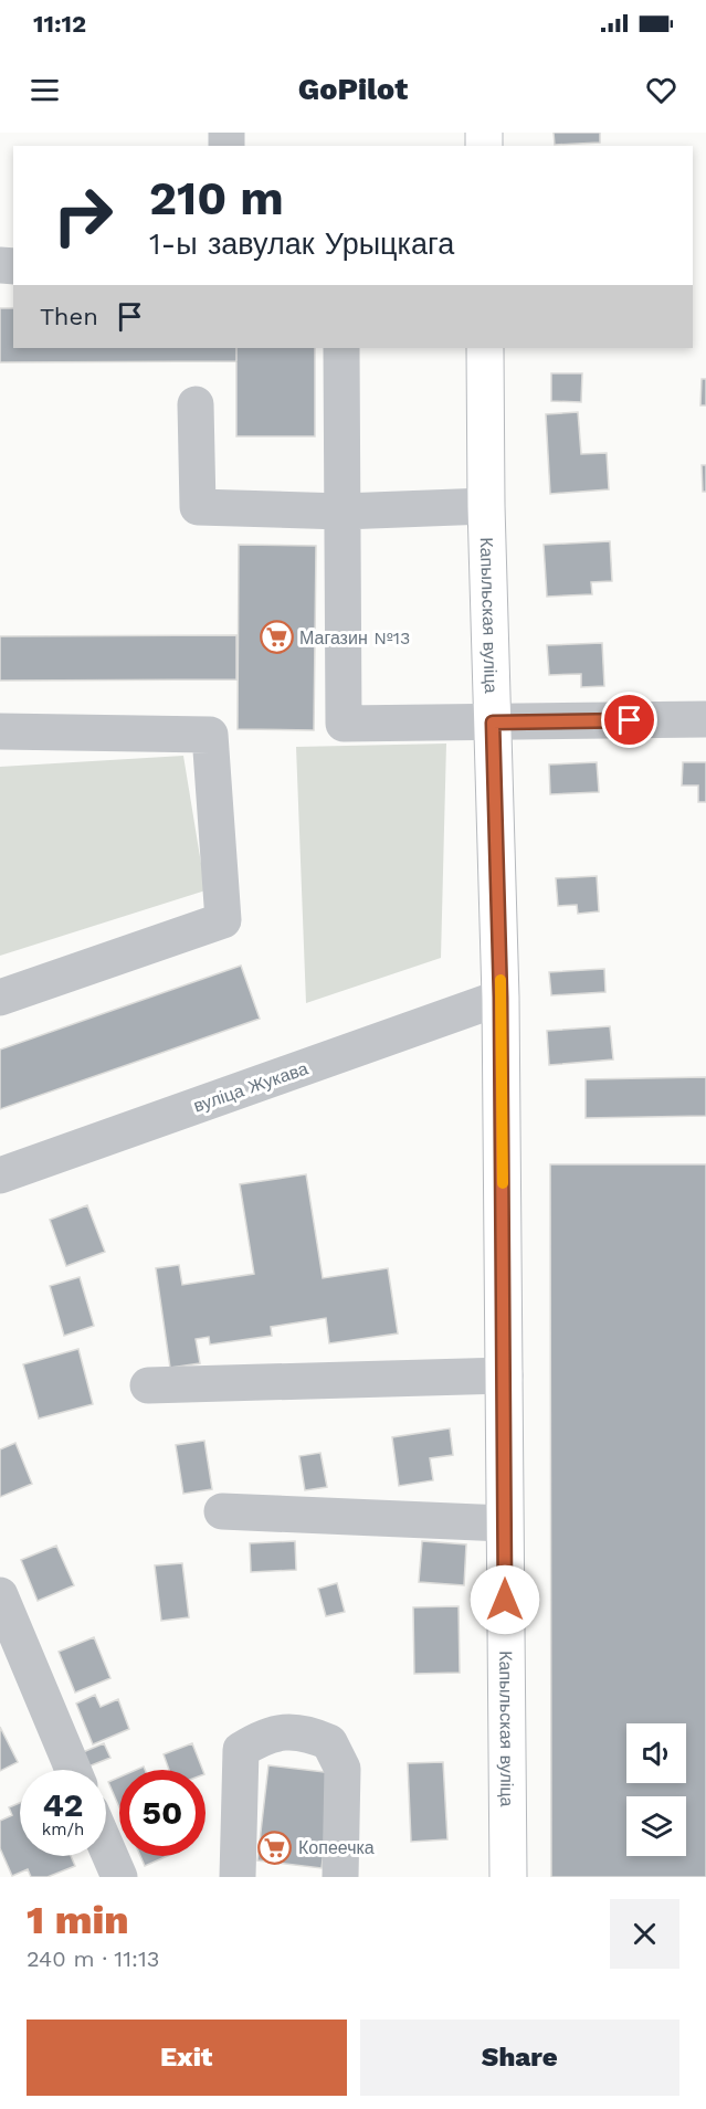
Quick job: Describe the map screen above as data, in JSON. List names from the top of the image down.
{
  "streets": {
    "main road": ["Капыльская вуліца"],
    "street": ["вуліца Жукава"]
  },
  "crossings": [
    ["Капыльская вуліца", "вуліца Жукава"]
  ],
  "places": {
    "supermarket": ["Магазин №13", "Копеечка"]
  },
  "page": {
    "status": "11:12",
    "header": "GoPilot",
    "turn": ["210 m", "1-ы завулак Урыцкага"],
    "then": "Then",
    "speed": "42 km/h",
    "limit": "50",
    "heading": ["1 min", "240 m · 11:13"],
    "buttons": ["Exit", "Share"]
  }
}
